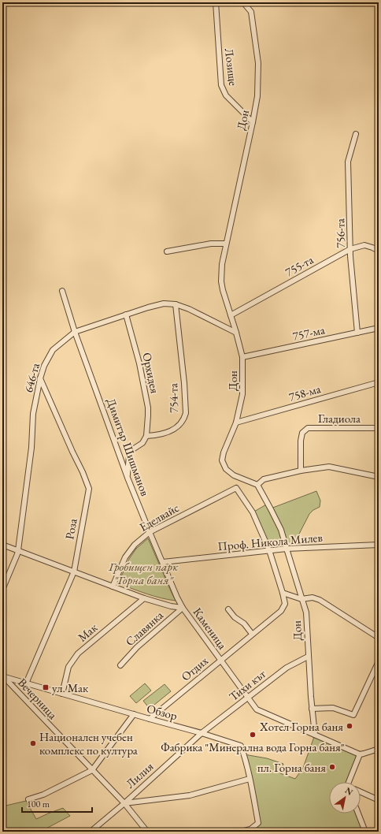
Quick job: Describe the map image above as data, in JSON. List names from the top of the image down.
{
  "streets": {
    "street": [
      "Лозище",
      "Дон",
      "756-та",
      "755-та",
      "757-ма",
      "Орхидея",
      "646-та",
      "758-ма",
      "754-та",
      "Гладиола",
      "Димитър Шишманов",
      "Еделвайс",
      "Роза",
      "Проф. Никола Милев",
      "Славянка",
      "Каменица",
      "Мак",
      "Отдих",
      "Тихи кът",
      "Вечерница",
      "Обзор",
      "Лилия"
    ]
  },
  "crossings": [
    ["Лозище", "Дон"],
    ["Дон", "755-та"],
    ["Дон", "757-ма"],
    ["Дон", "646-та"],
    ["Дон", "758-ма"],
    ["Дон", "Проф. Никола Милев"],
    ["Дон", "Каменица"],
    ["Дон", "Тихи кът"],
    ["756-та", "755-та"],
    ["756-та", "757-ма"],
    ["Орхидея", "646-та"],
    ["Орхидея", "754-та"],
    ["646-та", "754-та"],
    ["646-та", "Димитър Шишманов"],
    ["646-та", "Роза"],
    ["646-та", "Каменица"],
    ["Димитър Шишманов", "Еделвайс"],
    ["Димитър Шишманов", "Проф. Никола Милев"],
    ["Димитър Шишманов", "Славянка"],
    ["Димитър Шишманов", "Каменица"],
    ["Еделвайс", "Проф. Никола Милев"],
    ["Еделвайс", "Каменица"],
    ["Роза", "Каменица"],
    ["Роза", "Обзор"],
    ["Славянка", "Каменица"],
    ["Каменица", "Мак"],
    ["Каменица", "Отдих"],
    ["Каменица", "Тихи кът"],
    ["Мак", "Обзор"],
    ["Отдих", "Обзор"],
    ["Тихи кът", "Обзор"],
    ["Тихи кът", "Лилия"],
    ["Вечерница", "Обзор"],
    ["Вечерница", "Лилия"],
    ["Обзор", "Лилия"]
  ],
  "parks": ["Гробищен парк \"Горна баня\""],
  "places": {
    "transit": ["ул. Мак"],
    "other": [
      "Хотел Горна баня",
      "Фабрика \"Минерална вода Горна баня\"",
      "Национален учебен комплекс по култура",
      "пл. Горна баня"
    ]
  },
  "scale_bar": "100 m",
  "north": "top right"
}
